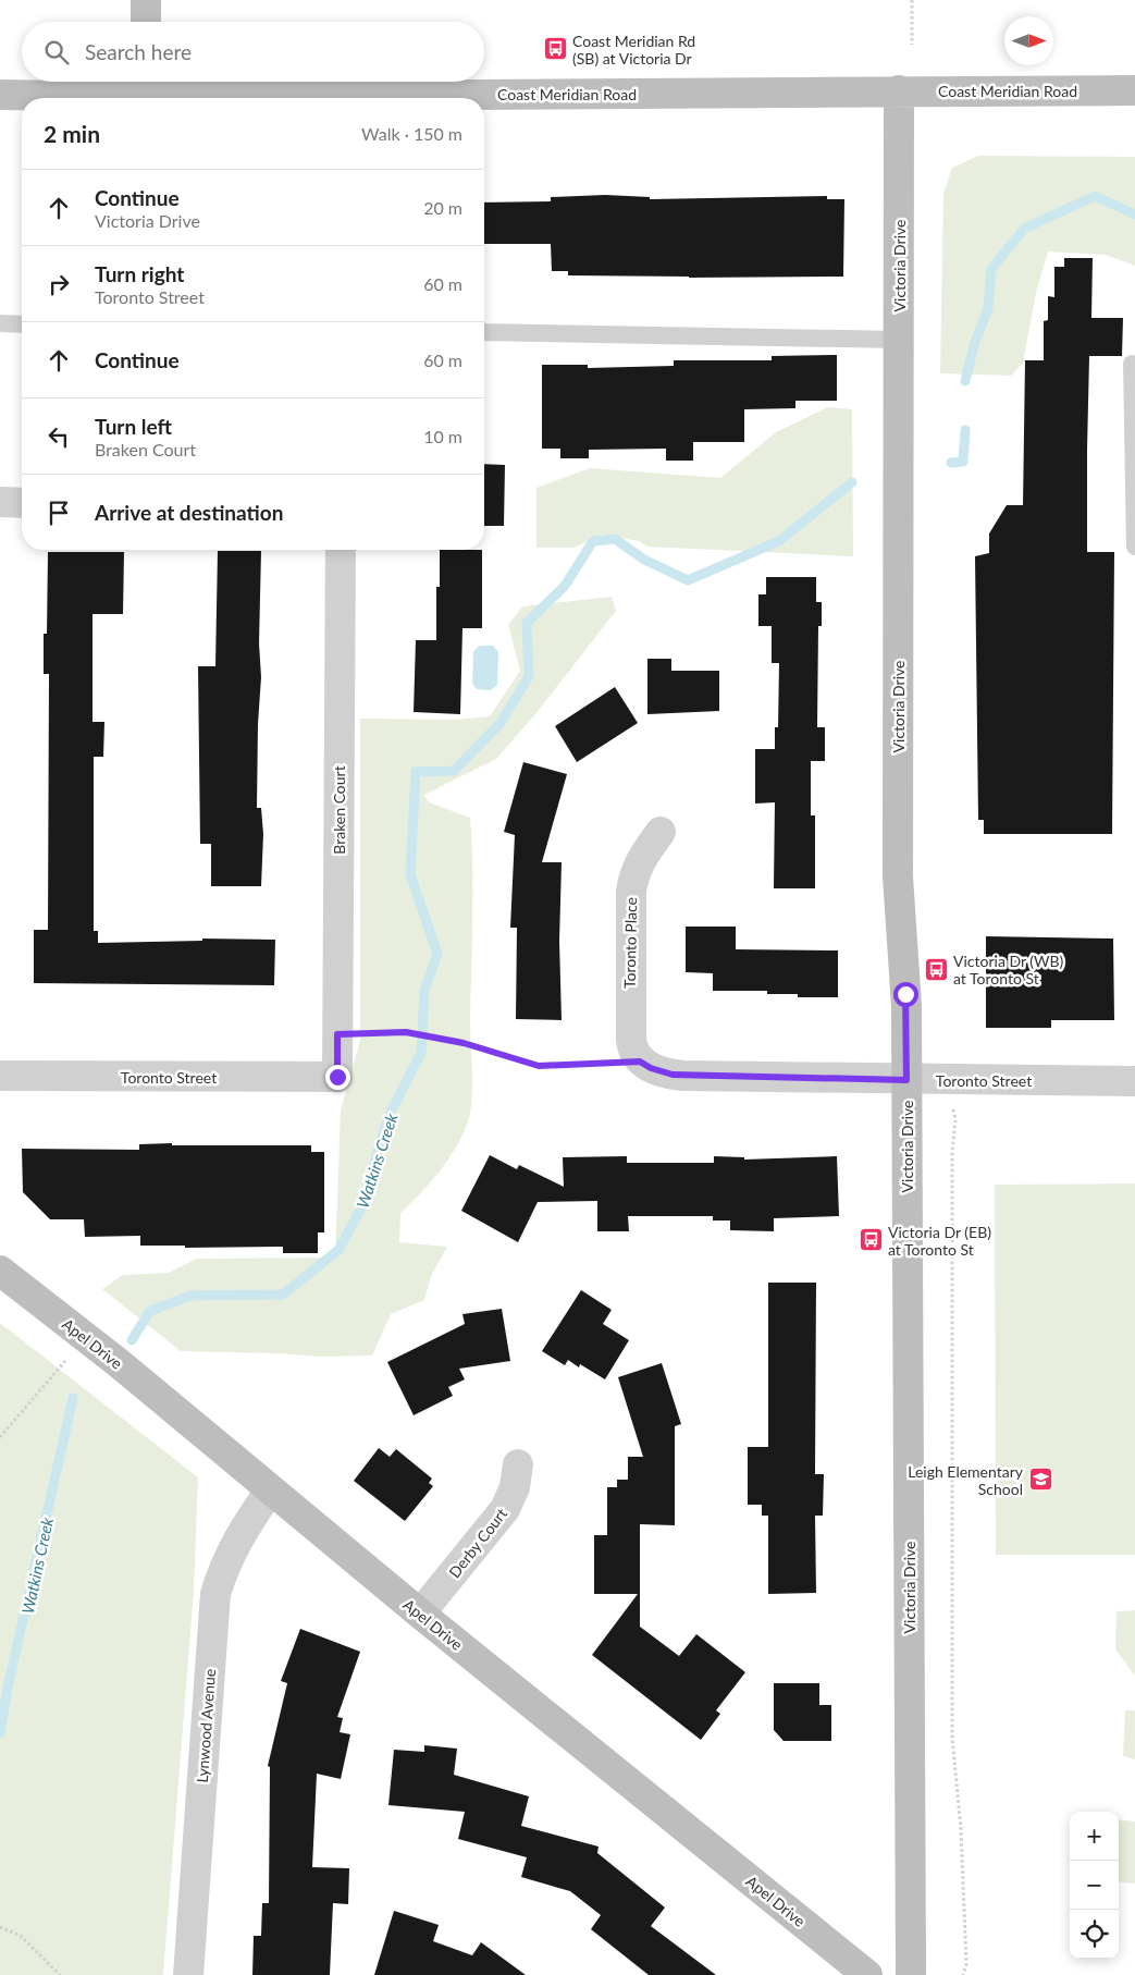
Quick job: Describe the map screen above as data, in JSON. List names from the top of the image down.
{
  "streets": {
    "main road": ["Coast Meridian Road", "Victoria Drive", "Apel Drive"],
    "street": [
      "Braken Court",
      "Toronto Place",
      "Toronto Street",
      "Derby Court",
      "Lynwood Avenue"
    ]
  },
  "crossings": [
    ["Coast Meridian Road", "Victoria Drive"],
    ["Victoria Drive", "Toronto Street"],
    ["Braken Court", "Toronto Street"],
    ["Toronto Place", "Toronto Street"],
    ["Apel Drive", "Derby Court"],
    ["Apel Drive", "Lynwood Avenue"]
  ],
  "water": ["Watkins Creek"],
  "places": {
    "bus stop": ["Coast Meridian Rd (SB) at Victoria Dr", "Victoria Dr (WB) at Toronto St", "Victoria Dr (EB) at Toronto St"],
    "school or university": ["Leigh Elementary School"]
  },
  "north": "right",
  "page": {
    "search": "Search here",
    "heading": ["2 min", "Walk · 150 m"],
    "list": [
      ["Continue", "Victoria Drive", "20 m"],
      ["Turn right", "Toronto Street", "60 m"],
      ["Continue", "60 m"],
      ["Turn left", "Braken Court", "10 m"],
      "Arrive at destination"
    ],
    "map_buttons": ["+", "−"]
  }
}
